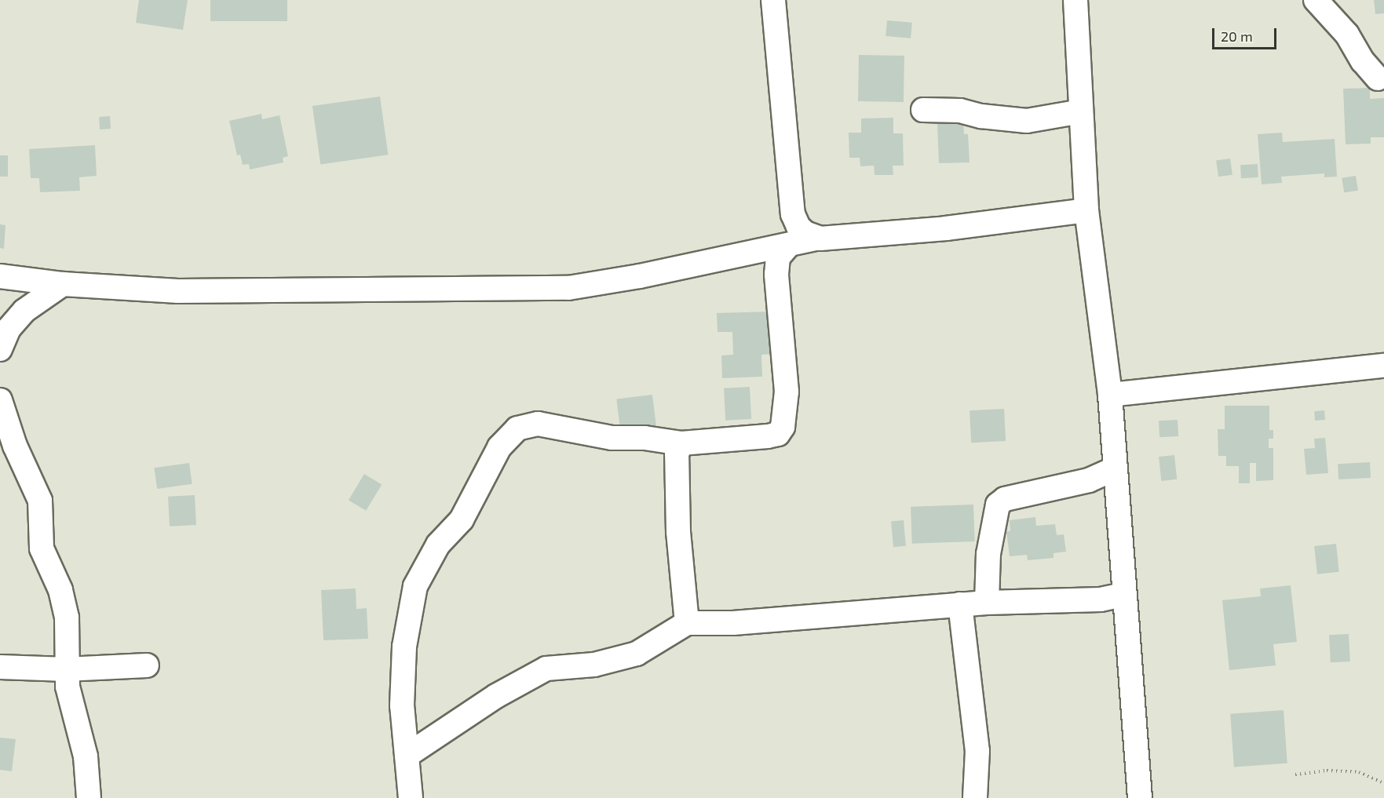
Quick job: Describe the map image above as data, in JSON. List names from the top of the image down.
{
  "scale_bar": "20 m"
}
